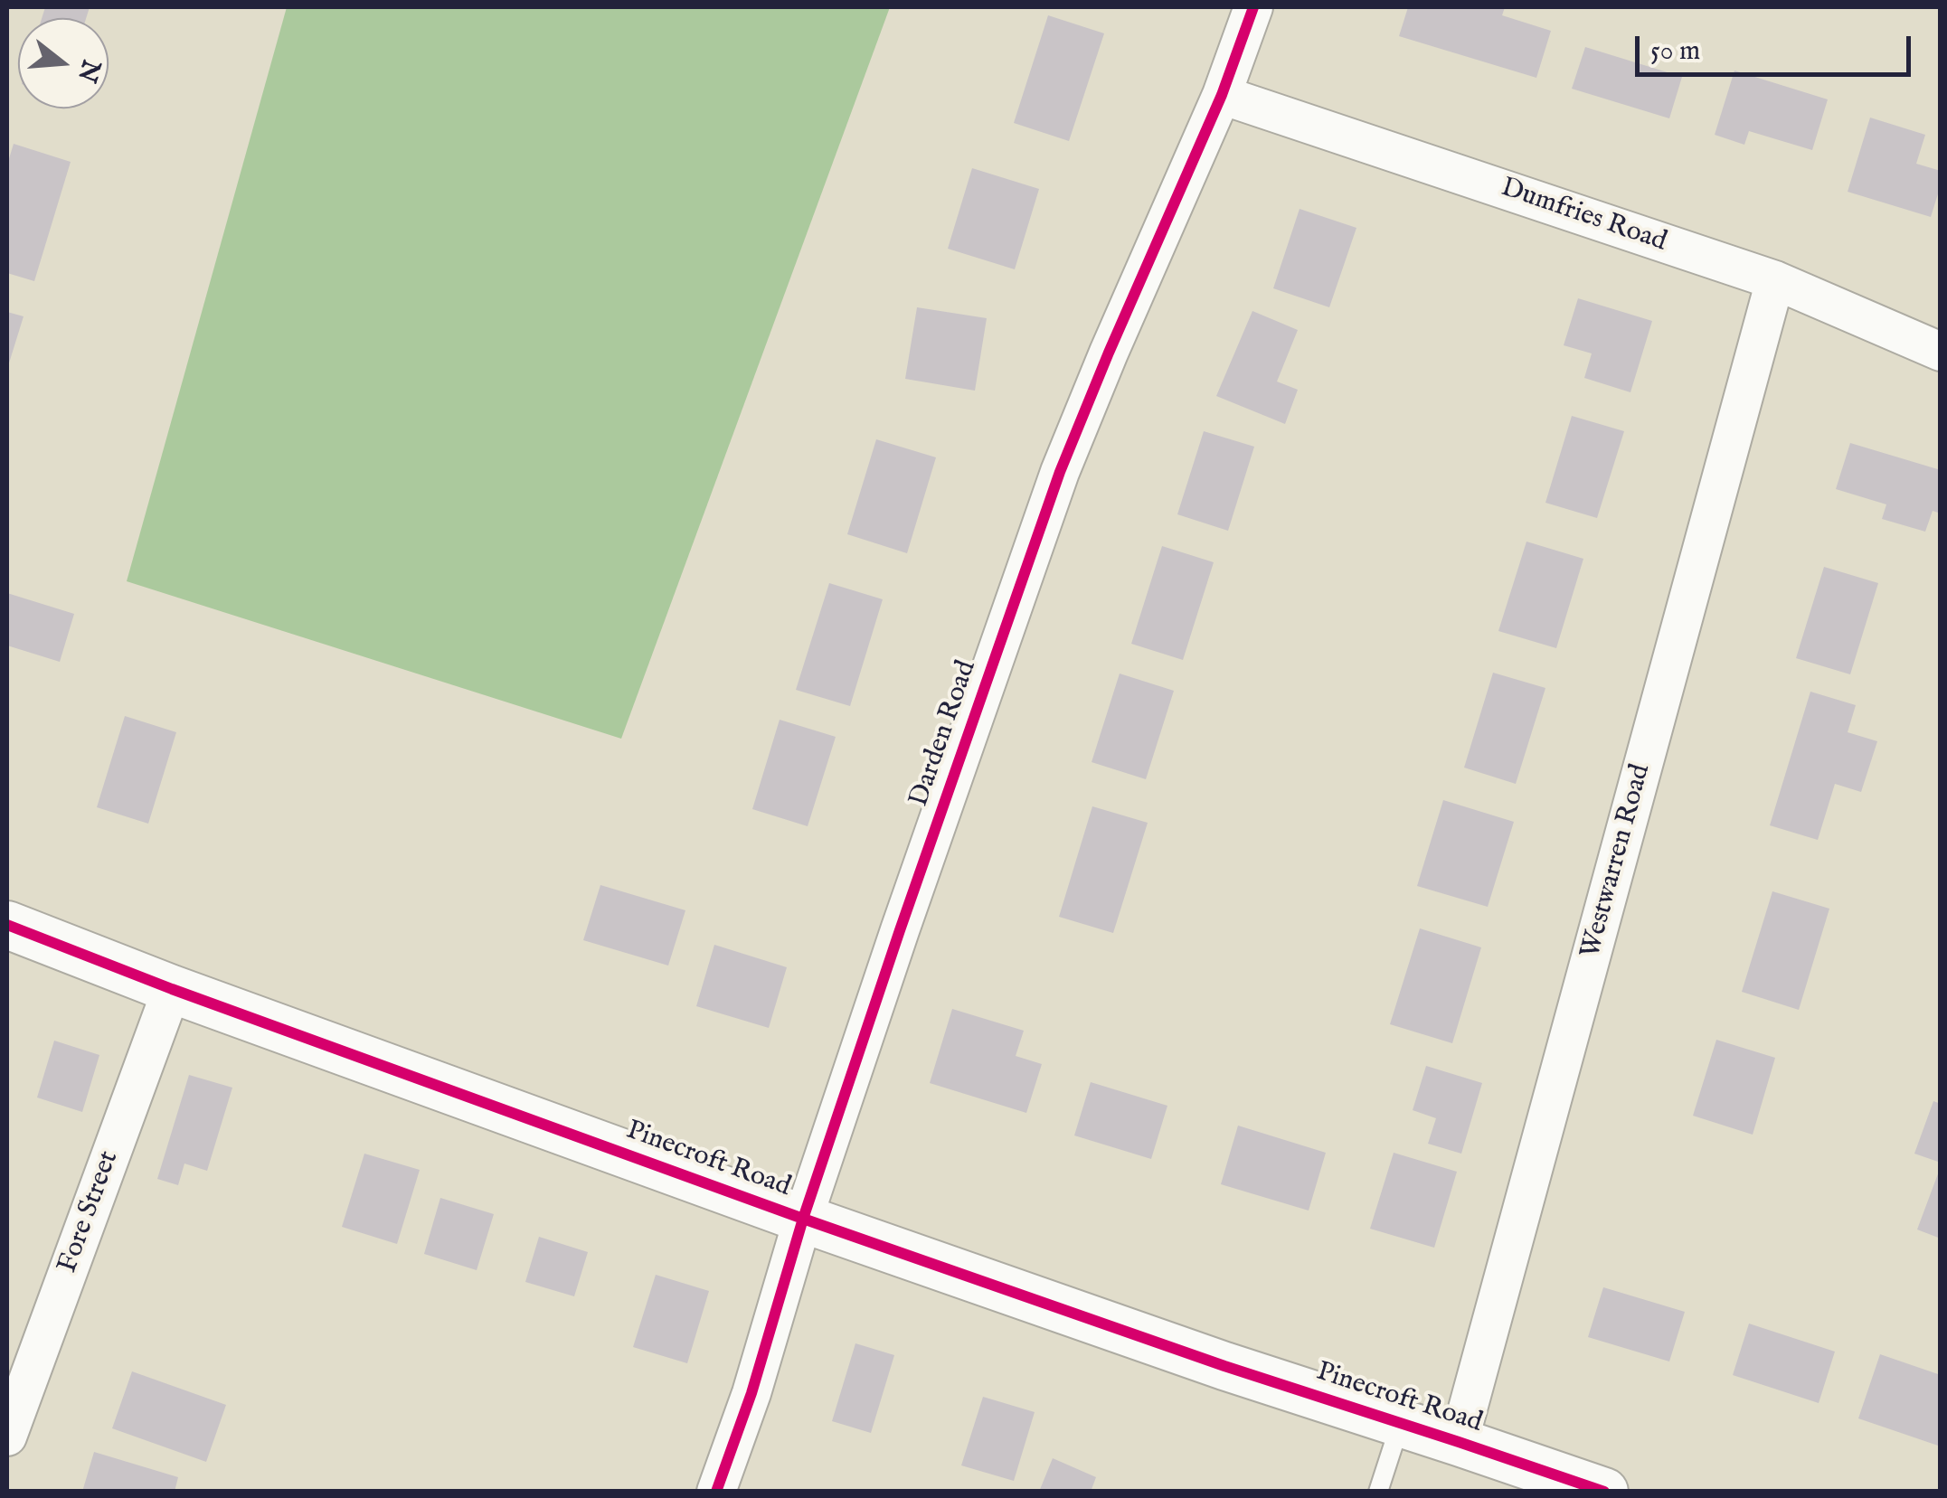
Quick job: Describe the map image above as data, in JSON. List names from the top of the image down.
{
  "streets": {
    "street": [
      "Dumfries Road",
      "Darden Road",
      "Westwarren Road",
      "Pinecroft Road",
      "Fore Street"
    ]
  },
  "crossings": [
    ["Dumfries Road", "Darden Road"],
    ["Dumfries Road", "Westwarren Road"],
    ["Darden Road", "Pinecroft Road"],
    ["Westwarren Road", "Pinecroft Road"],
    ["Pinecroft Road", "Fore Street"]
  ],
  "scale_bar": "50 m",
  "north": "right"
}
